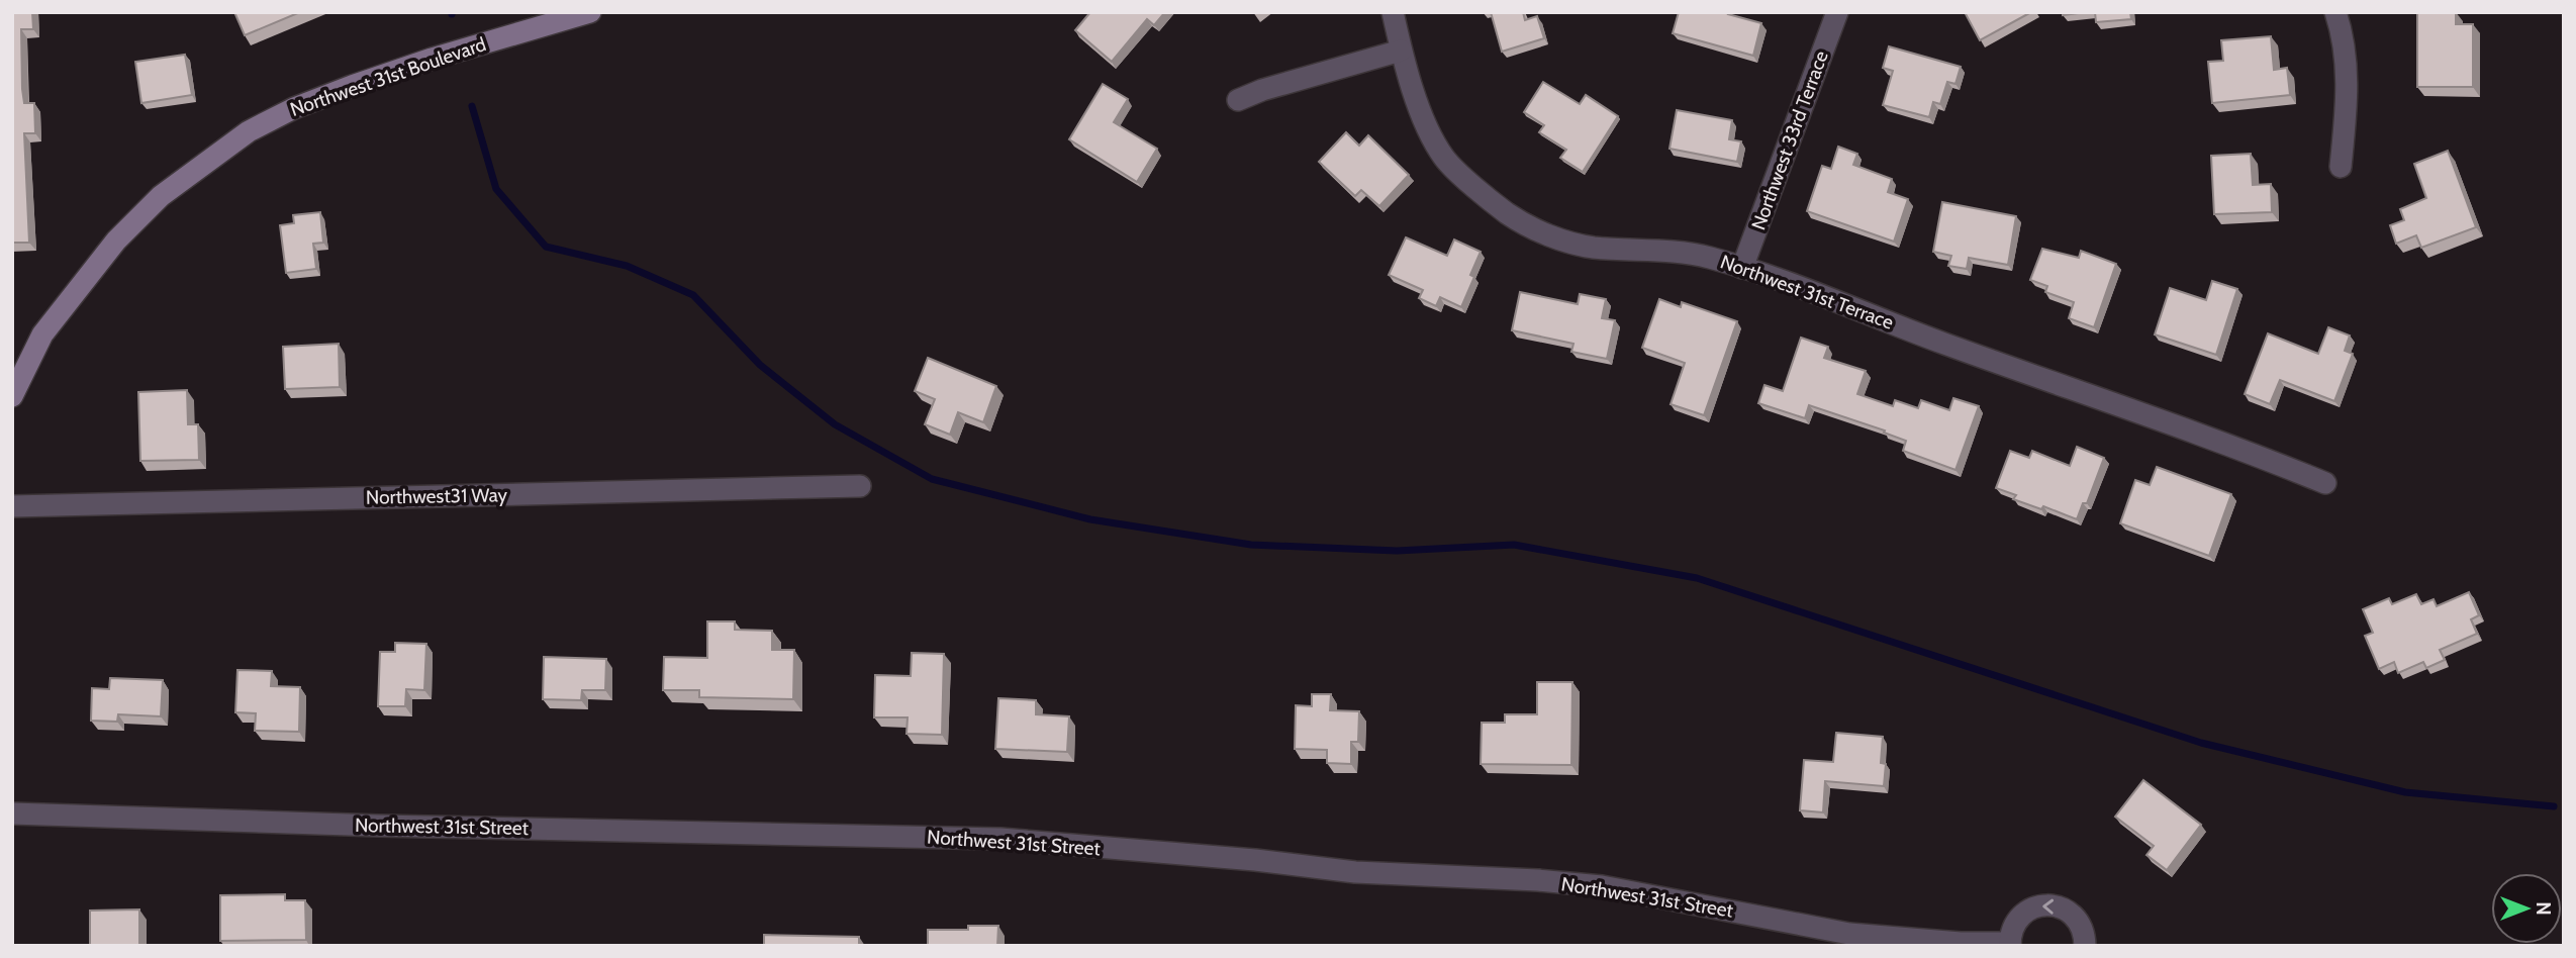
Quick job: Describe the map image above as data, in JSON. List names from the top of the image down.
{
  "streets": {
    "street": [
      "Northwest 31st Boulevard",
      "Northwest 33rd Terrace",
      "Northwest 31st Terrace",
      "Northwest31 Way",
      "Northwest 31st Street"
    ]
  },
  "crossings": [
    ["Northwest 33rd Terrace", "Northwest 31st Terrace"]
  ],
  "north": "right"
}
